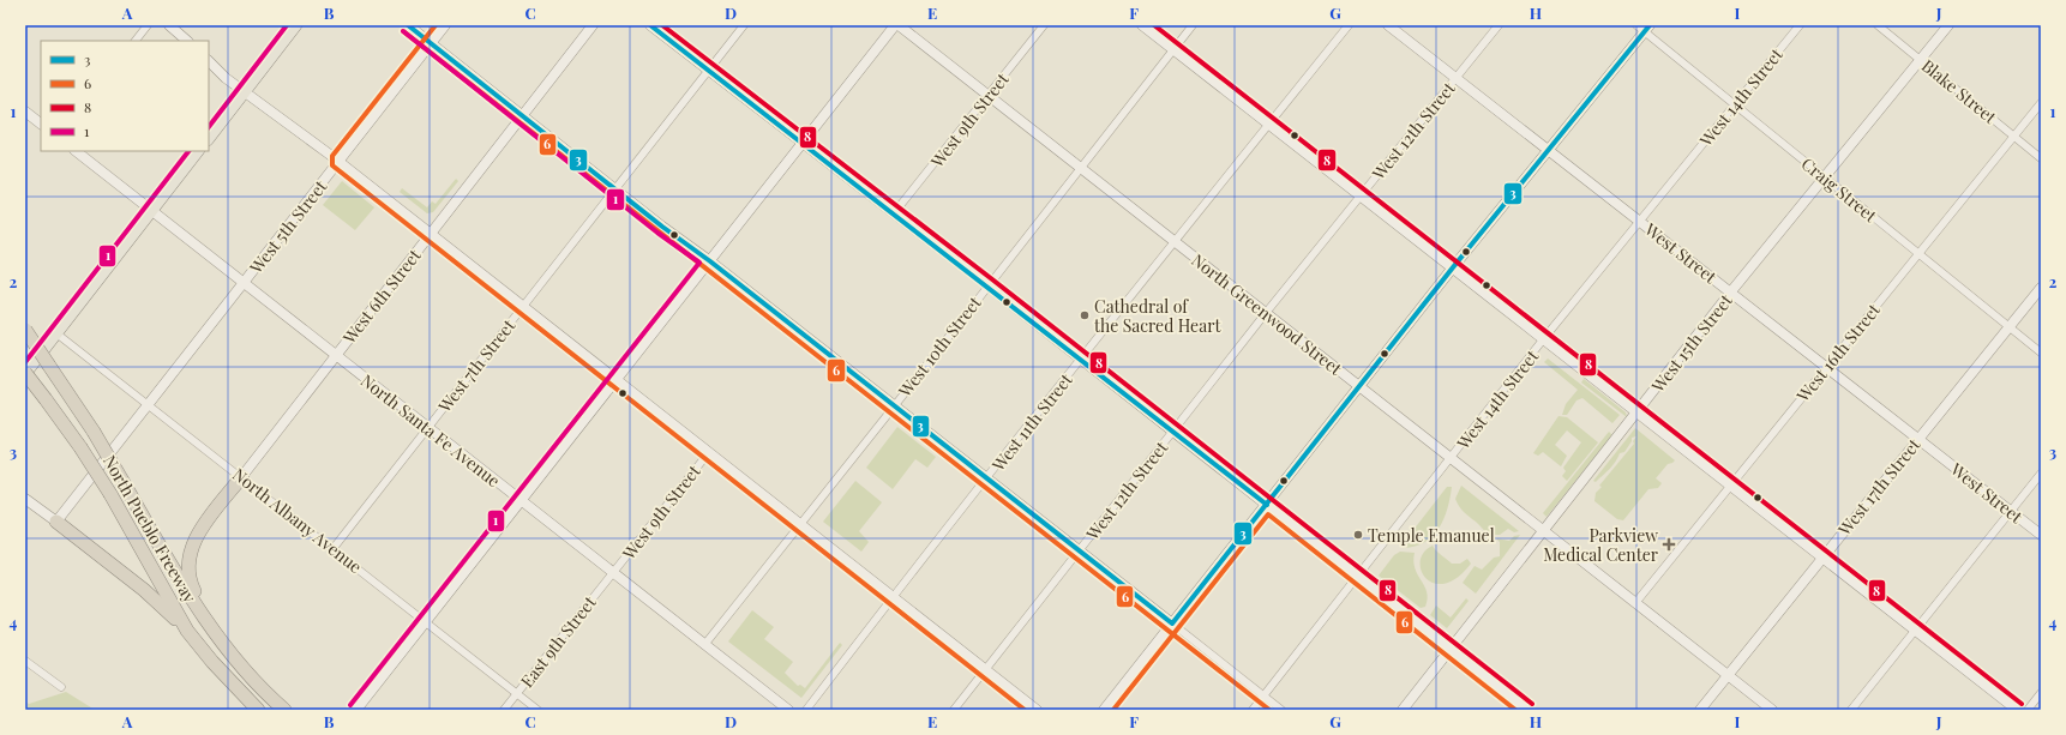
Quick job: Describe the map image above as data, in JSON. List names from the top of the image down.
{
  "streets": {
    "highway": ["North Pueblo Freeway"],
    "street": [
      "Blake Street",
      "West 14th Street",
      "West 9th Street",
      "West 12th Street",
      "Craig Street",
      "West 5th Street",
      "West Street",
      "West 6th Street",
      "North Greenwood Street",
      "West 15th Street",
      "West 10th Street",
      "West 16th Street",
      "West 7th Street",
      "West 11th Street",
      "North Santa Fe Avenue",
      "West 17th Street",
      "North Albany Avenue",
      "East 9th Street"
    ]
  },
  "crossings": [
    ["Blake Street", "West 15th Street"],
    ["Blake Street", "West 16th Street"],
    ["West 14th Street", "Craig Street"],
    ["West 14th Street", "West Street"],
    ["West 14th Street", "North Greenwood Street"],
    ["West 9th Street", "North Greenwood Street"],
    ["West 9th Street", "North Santa Fe Avenue"],
    ["West 9th Street", "East 9th Street"],
    ["West 12th Street", "West Street"],
    ["West 12th Street", "North Greenwood Street"],
    ["Craig Street", "West 15th Street"],
    ["Craig Street", "West 16th Street"],
    ["Craig Street", "West 17th Street"],
    ["West 5th Street", "North Santa Fe Avenue"],
    ["West 5th Street", "North Albany Avenue"],
    ["West Street", "West 15th Street"],
    ["West Street", "West 16th Street"],
    ["West Street", "West 17th Street"],
    ["West 6th Street", "North Santa Fe Avenue"],
    ["West 6th Street", "North Albany Avenue"],
    ["North Greenwood Street", "West 15th Street"],
    ["North Greenwood Street", "West 10th Street"],
    ["North Greenwood Street", "West 16th Street"],
    ["North Greenwood Street", "West 11th Street"],
    ["North Greenwood Street", "West 17th Street"],
    ["West 10th Street", "North Santa Fe Avenue"],
    ["West 7th Street", "North Santa Fe Avenue"],
    ["West 7th Street", "North Albany Avenue"],
    ["North Santa Fe Avenue", "East 9th Street"],
    ["North Albany Avenue", "East 9th Street"]
  ],
  "places": {
    "other": ["Cathedral of the Sacred Heart", "Temple Emanuel"],
    "health": ["Parkview Medical Center"]
  },
  "lines": [
    "transit line 3",
    "transit line 6",
    "transit line 8",
    "transit line 1"
  ],
  "legend": [
    "3",
    "6",
    "8",
    "1"
  ],
  "grid": {
    "columns": [
      "A",
      "B",
      "C",
      "D",
      "E",
      "F",
      "G",
      "H",
      "I",
      "J"
    ],
    "rows": [
      "1",
      "2",
      "3",
      "4"
    ]
  }
}
